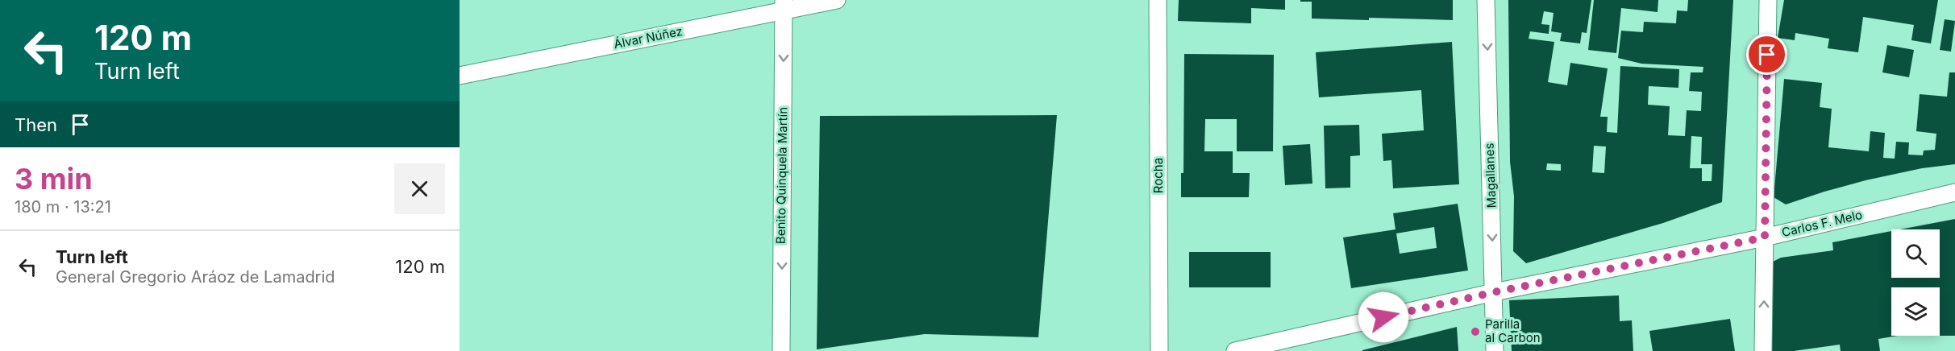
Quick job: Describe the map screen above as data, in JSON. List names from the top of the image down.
{
  "streets": {
    "street": [
      "Álvar Núñez",
      "Benito Quinquela Martín",
      "Rocha",
      "Magallanes",
      "Carlos F. Melo"
    ]
  },
  "crossings": [
    ["Álvar Núñez", "Benito Quinquela Martín"],
    ["Magallanes", "Carlos F. Melo"]
  ],
  "one_way": ["Benito Quinquela Martín", "Magallanes"],
  "places": ["Parilla al Carbon"],
  "page": {
    "turn": ["120 m", "Turn left"],
    "then": "Then",
    "heading": ["3 min", "180 m · 13:21"],
    "list": [
      {
        "name": "Turn left",
        "note": "General Gregorio Aráoz de Lamadrid",
        "value": "120 m"
      }
    ]
  }
}
